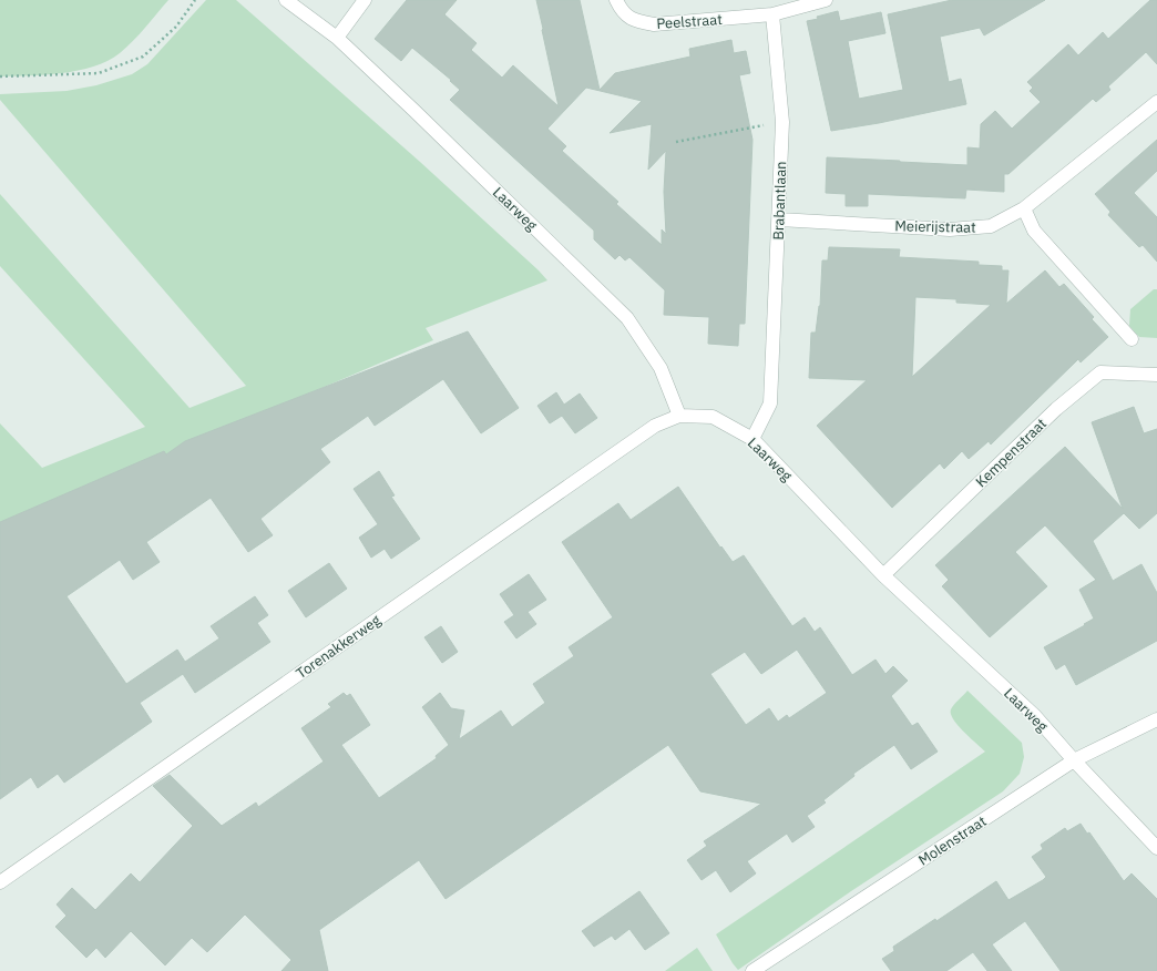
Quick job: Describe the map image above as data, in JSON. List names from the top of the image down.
{
  "streets": {
    "street": [
      "Peelstraat",
      "Brabantlaan",
      "Laarweg",
      "Meierijstraat",
      "Kempenstraat",
      "Torenakkerweg",
      "Molenstraat"
    ]
  },
  "crossings": [
    ["Peelstraat", "Brabantlaan"],
    ["Brabantlaan", "Laarweg"],
    ["Brabantlaan", "Meierijstraat"],
    ["Laarweg", "Kempenstraat"],
    ["Laarweg", "Torenakkerweg"],
    ["Laarweg", "Molenstraat"]
  ]
}
